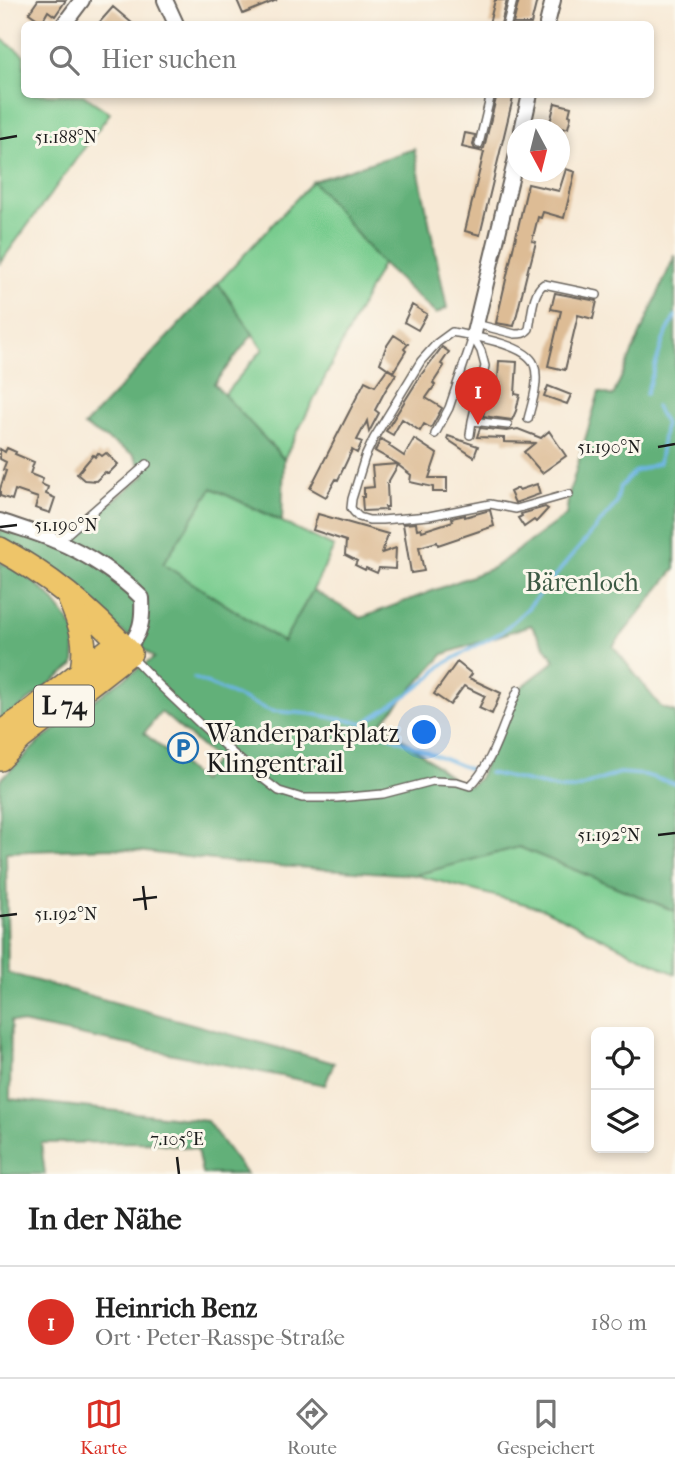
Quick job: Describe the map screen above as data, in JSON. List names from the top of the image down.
{
  "streets": {
    "main road": ["L 74"]
  },
  "parks": ["Bärenloch"],
  "places": {
    "parking": ["Wanderparkplatz Klingentrail"]
  },
  "north": "bottom",
  "page": {
    "search": "Hier suchen",
    "pins": "1",
    "heading": "In der Nähe",
    "list": [
      {
        "mark": "1",
        "name": "Heinrich Benz",
        "note": "Ort · Peter-Rasspe-Straße",
        "value": "180 m"
      }
    ],
    "nav": ["Karte", "Route", "Gespeichert"]
  },
  "coordinates": [
    "51.188°N",
    "51.190°N",
    "51.192°N",
    "7.105°E"
  ]
}
